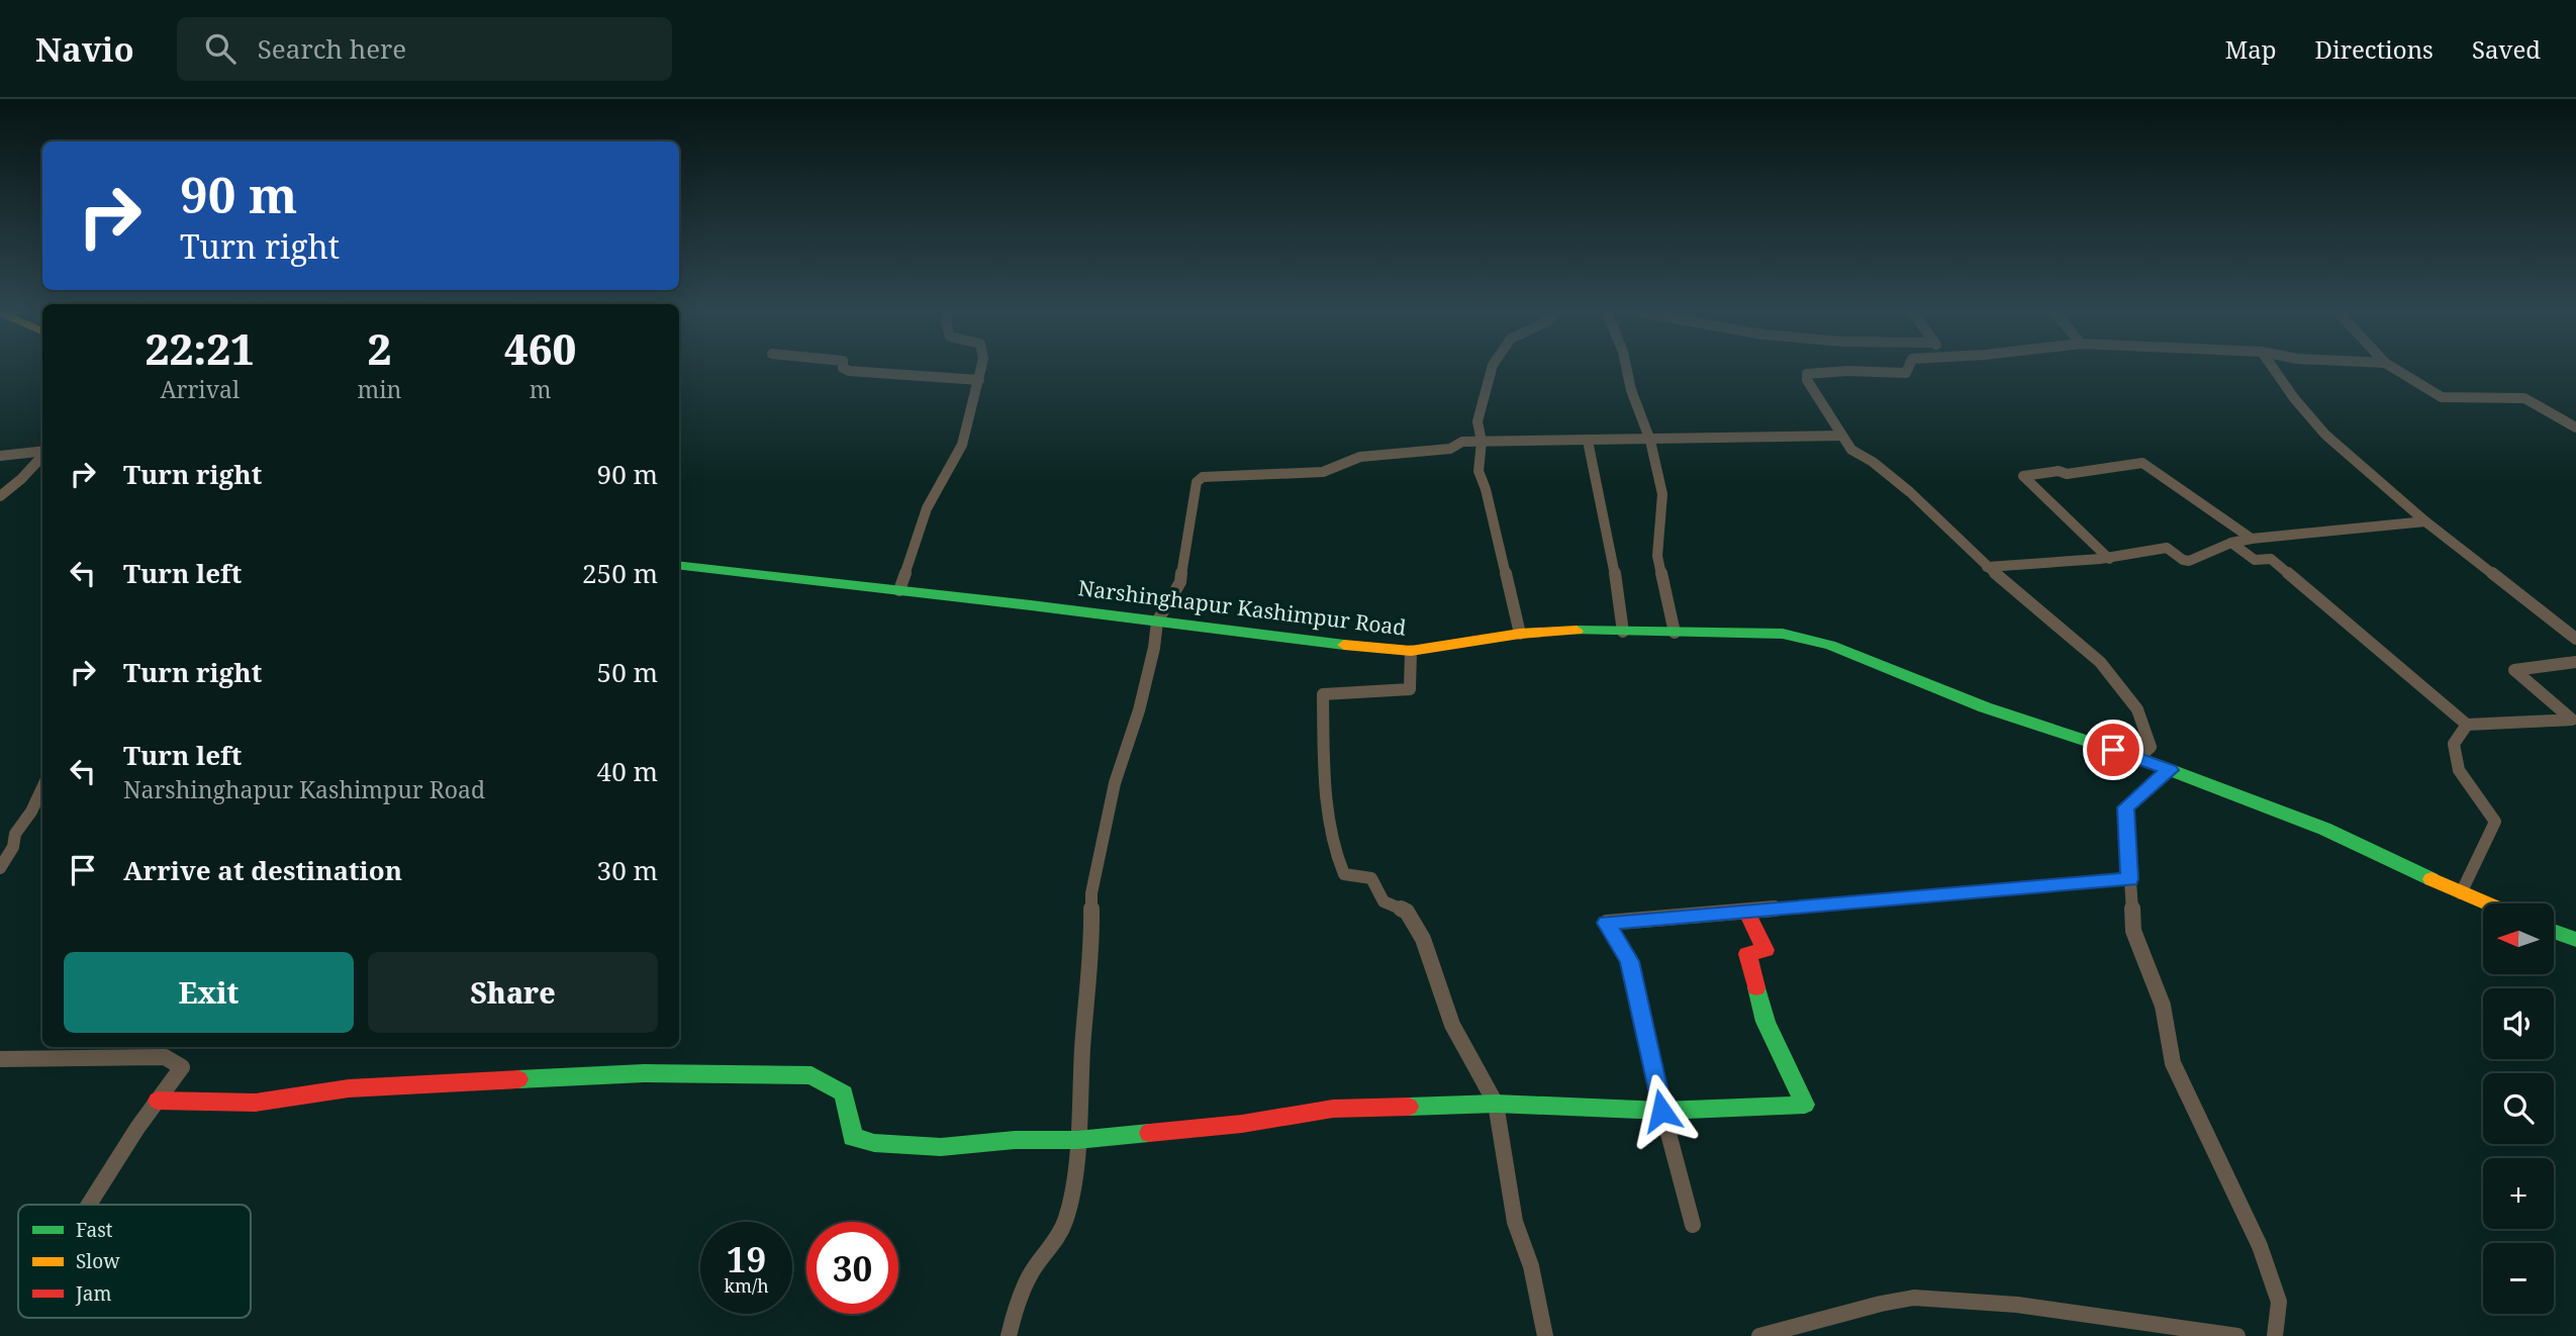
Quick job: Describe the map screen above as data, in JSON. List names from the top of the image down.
{
  "streets": {
    "street": ["Narshinghapur Kashimpur Road"]
  },
  "legend": ["Fast", "Slow", "Jam"],
  "north": "left",
  "page": {
    "header": "Navio",
    "search": "Search here",
    "nav": ["Map", "Directions", "Saved"],
    "turn": ["90 m", "Turn right"],
    "eta": [
      "22:21",
      "Arrival",
      "2",
      "min",
      "460",
      "m"
    ],
    "list": [
      {
        "name": "Turn right",
        "value": "90 m"
      },
      {
        "name": "Turn left",
        "value": "250 m"
      },
      {
        "name": "Turn right",
        "value": "50 m"
      },
      {
        "name": "Turn left",
        "note": "Narshinghapur Kashimpur Road",
        "value": "40 m"
      },
      {
        "name": "Arrive at destination",
        "value": "30 m"
      }
    ],
    "map_buttons": ["+", "−"],
    "buttons": ["Exit", "Share"],
    "speed": "19 km/h",
    "limit": "30"
  }
}
